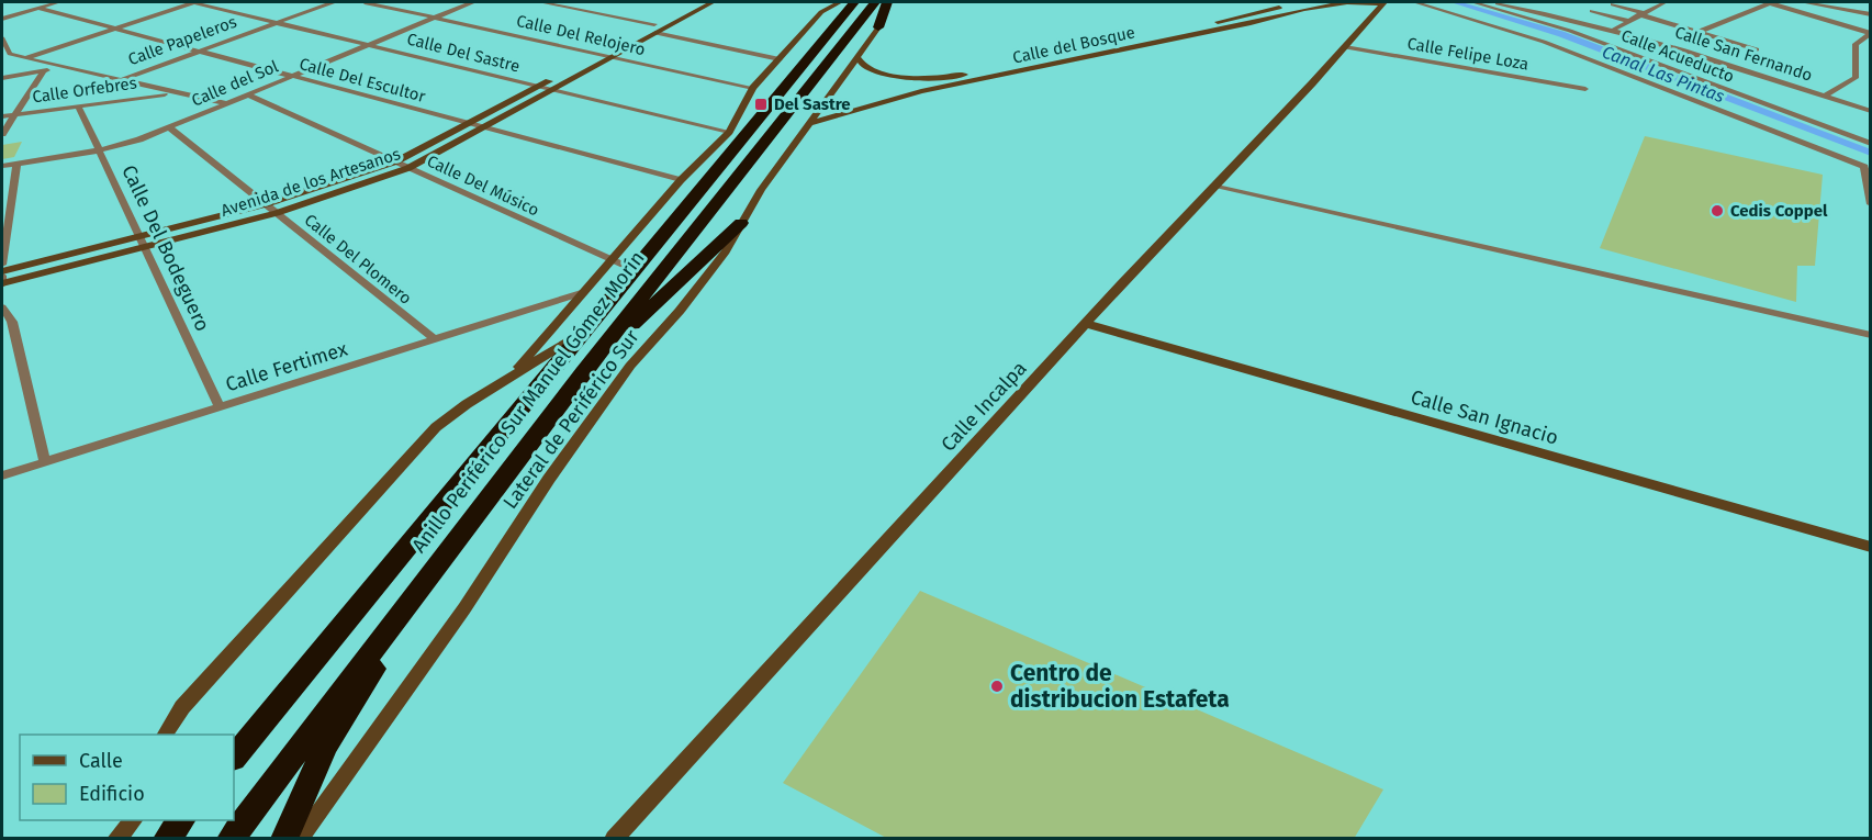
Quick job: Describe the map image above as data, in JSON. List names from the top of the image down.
{
  "streets": {
    "highway": ["Anillo Periférico Sur Manuel Gómez Morín"],
    "street": [
      "Calle Del Relojero",
      "Calle Papeleros",
      "Calle del Bosque",
      "Calle Del Sastre",
      "Calle Felipe Loza",
      "Calle San Fernando",
      "Calle Acueducto",
      "Calle Del Escultor",
      "Calle del Sol",
      "Calle Orfebres",
      "Avenida de los Artesanos",
      "Calle Del Músico",
      "Calle Del Bodeguero",
      "Calle Del Plomero",
      "Calle Fertimex",
      "Calle Incalpa",
      "Calle San Ignacio",
      "Lateral de Periférico Sur"
    ]
  },
  "crossings": [
    ["Calle Del Relojero", "Calle del Sol"],
    ["Calle Del Relojero", "Avenida de los Artesanos"],
    ["Calle Papeleros", "Calle Del Sastre"],
    ["Calle Papeleros", "Calle Del Escultor"],
    ["Calle del Bosque", "Calle Incalpa"],
    ["Calle del Bosque", "Lateral de Periférico Sur"],
    ["Calle Del Sastre", "Calle del Sol"],
    ["Calle Del Sastre", "Avenida de los Artesanos"],
    ["Calle Felipe Loza", "Calle Incalpa"],
    ["Calle Del Escultor", "Calle del Sol"],
    ["Calle Del Escultor", "Avenida de los Artesanos"],
    ["Calle del Sol", "Calle Del Músico"],
    ["Calle del Sol", "Calle Del Bodeguero"],
    ["Calle del Sol", "Calle Del Plomero"],
    ["Calle Orfebres", "Calle Del Bodeguero"],
    ["Avenida de los Artesanos", "Calle Del Músico"],
    ["Avenida de los Artesanos", "Calle Del Bodeguero"],
    ["Avenida de los Artesanos", "Calle Del Plomero"],
    ["Calle Del Músico", "Anillo Periférico Sur Manuel Gómez Morín"],
    ["Calle Del Bodeguero", "Calle Fertimex"],
    ["Calle Del Plomero", "Calle Fertimex"],
    ["Calle Incalpa", "Calle San Ignacio"]
  ],
  "water": ["Canal Las Pintas"],
  "places": {
    "transit": ["Del Sastre"],
    "other": ["Cedis Coppel", "Centro de distribucion Estafeta"]
  },
  "legend": ["Calle", "Edificio"]
}
